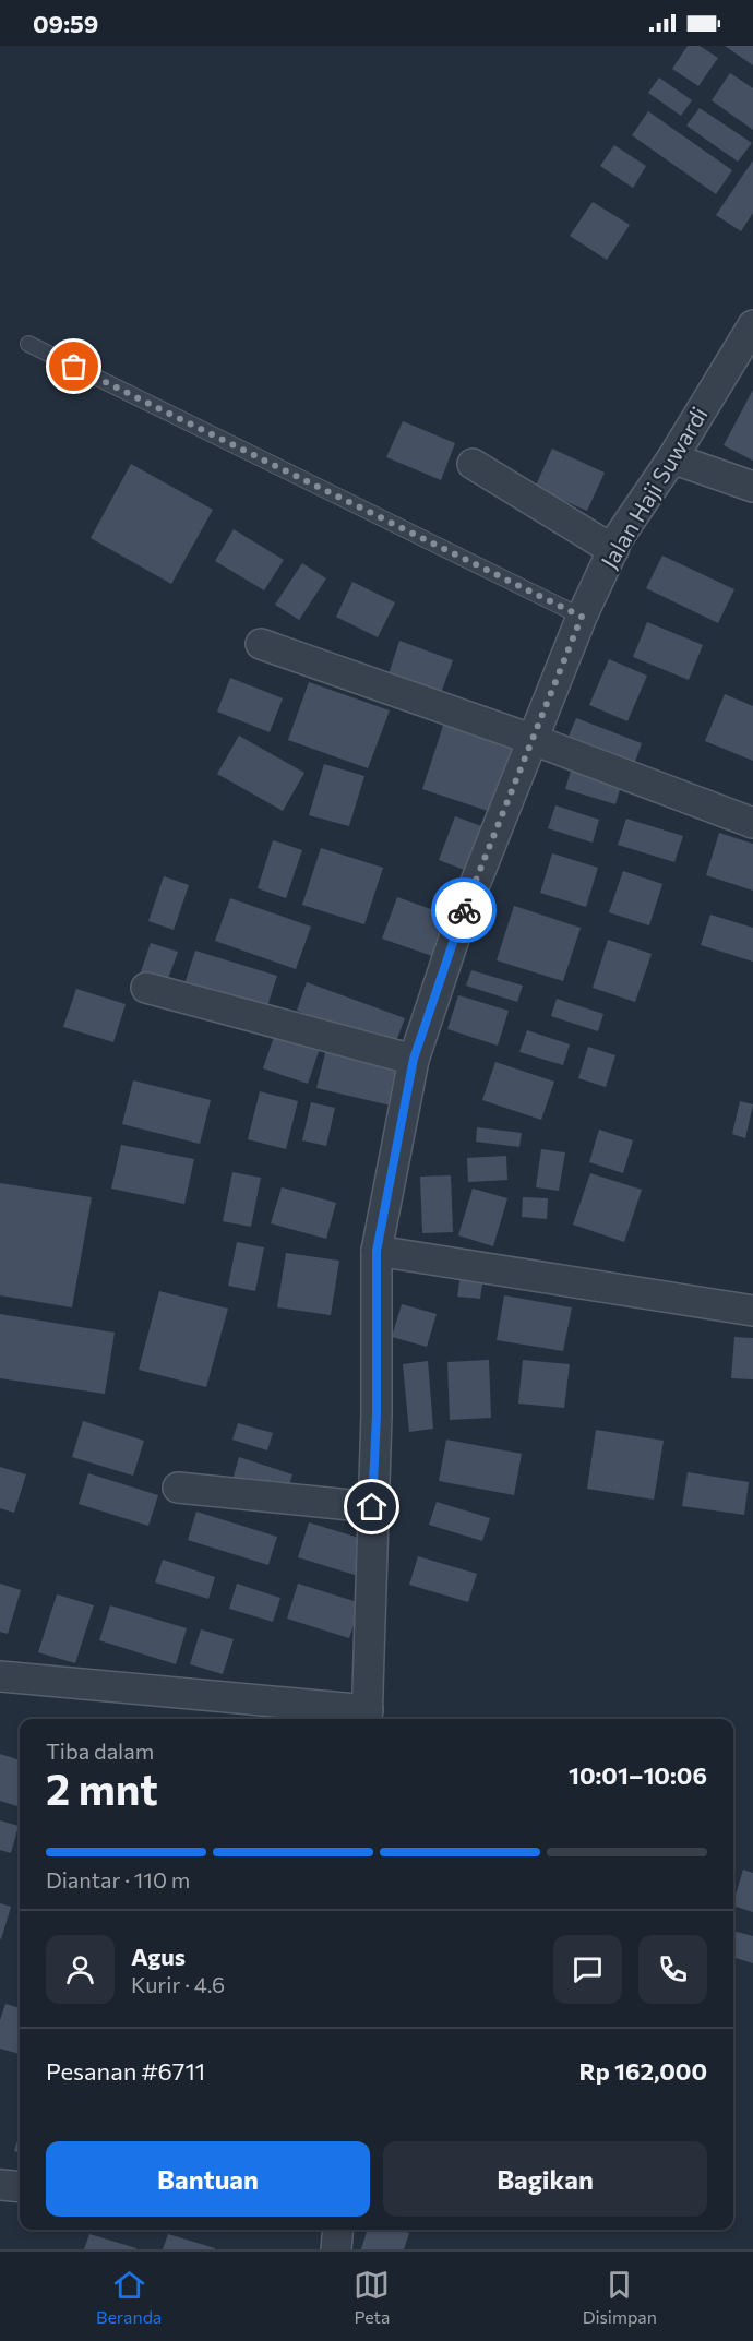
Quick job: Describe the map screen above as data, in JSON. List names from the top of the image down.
{
  "streets": {
    "street": ["Jalan Haji Suwardi"]
  },
  "page": {
    "status": "09:59",
    "heading": ["2 mnt", "Tiba dalam", "10:01–10:06"],
    "panel": [
      "Agus",
      "Kurir · 4.6",
      "Pesanan #6711",
      "Rp 162,000"
    ],
    "bar": "Diantar · 110 m",
    "buttons": ["Bantuan", "Bagikan"],
    "tabs": ["Beranda", "Peta", "Disimpan"]
  }
}
